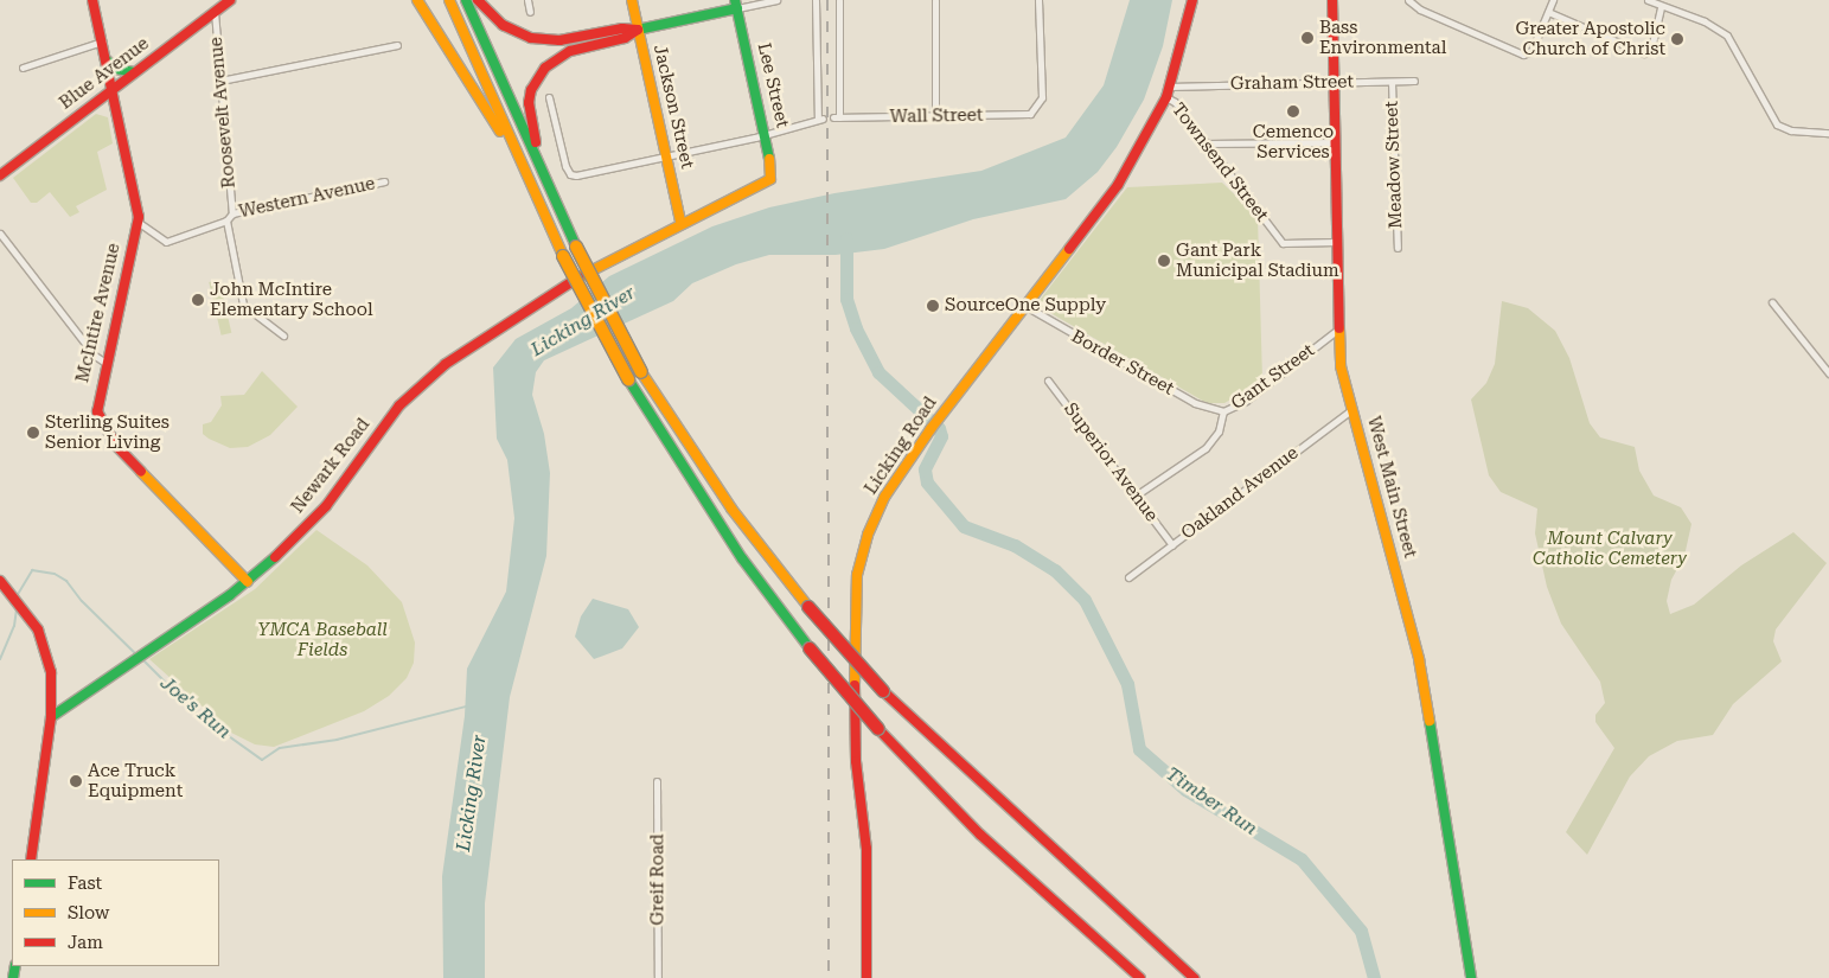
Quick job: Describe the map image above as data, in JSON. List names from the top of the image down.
{
  "streets": {
    "main road": [
      "Blue Avenue",
      "Lee Street",
      "Jackson Street",
      "McIntire Avenue",
      "Licking Road",
      "Newark Road",
      "West Main Street"
    ],
    "street": [
      "Graham Street",
      "Roosevelt Avenue",
      "Wall Street",
      "Townsend Street",
      "Meadow Street",
      "Western Avenue",
      "Border Street",
      "Gant Street",
      "Superior Avenue",
      "Oakland Avenue",
      "Greif Road"
    ]
  },
  "crossings": [
    ["Blue Avenue", "Roosevelt Avenue"],
    ["Blue Avenue", "McIntire Avenue"],
    ["Graham Street", "Townsend Street"],
    ["Graham Street", "Meadow Street"],
    ["Graham Street", "Licking Road"],
    ["Graham Street", "West Main Street"],
    ["Lee Street", "Newark Road"],
    ["Jackson Street", "Newark Road"],
    ["Roosevelt Avenue", "Western Avenue"],
    ["Townsend Street", "Licking Road"],
    ["Townsend Street", "West Main Street"],
    ["Western Avenue", "McIntire Avenue"],
    ["McIntire Avenue", "Newark Road"],
    ["Border Street", "Gant Street"],
    ["Border Street", "Licking Road"],
    ["Gant Street", "Superior Avenue"],
    ["Gant Street", "West Main Street"],
    ["Superior Avenue", "Oakland Avenue"],
    ["West Main Street", "Oakland Avenue"]
  ],
  "water": ["Licking River", "Joe's Run", "Timber Run"],
  "parks": ["Mount Calvary Catholic Cemetery", "YMCA Baseball Fields"],
  "places": [
    "Bass Environmental",
    "Greater Apostolic Church of Christ",
    "Cemenco Services",
    "Gant Park Municipal Stadium",
    "John McIntire Elementary School",
    "SourceOne Supply",
    "Sterling Suites Senior Living",
    "Ace Truck Equipment"
  ],
  "legend": ["Fast", "Slow", "Jam"]
}
